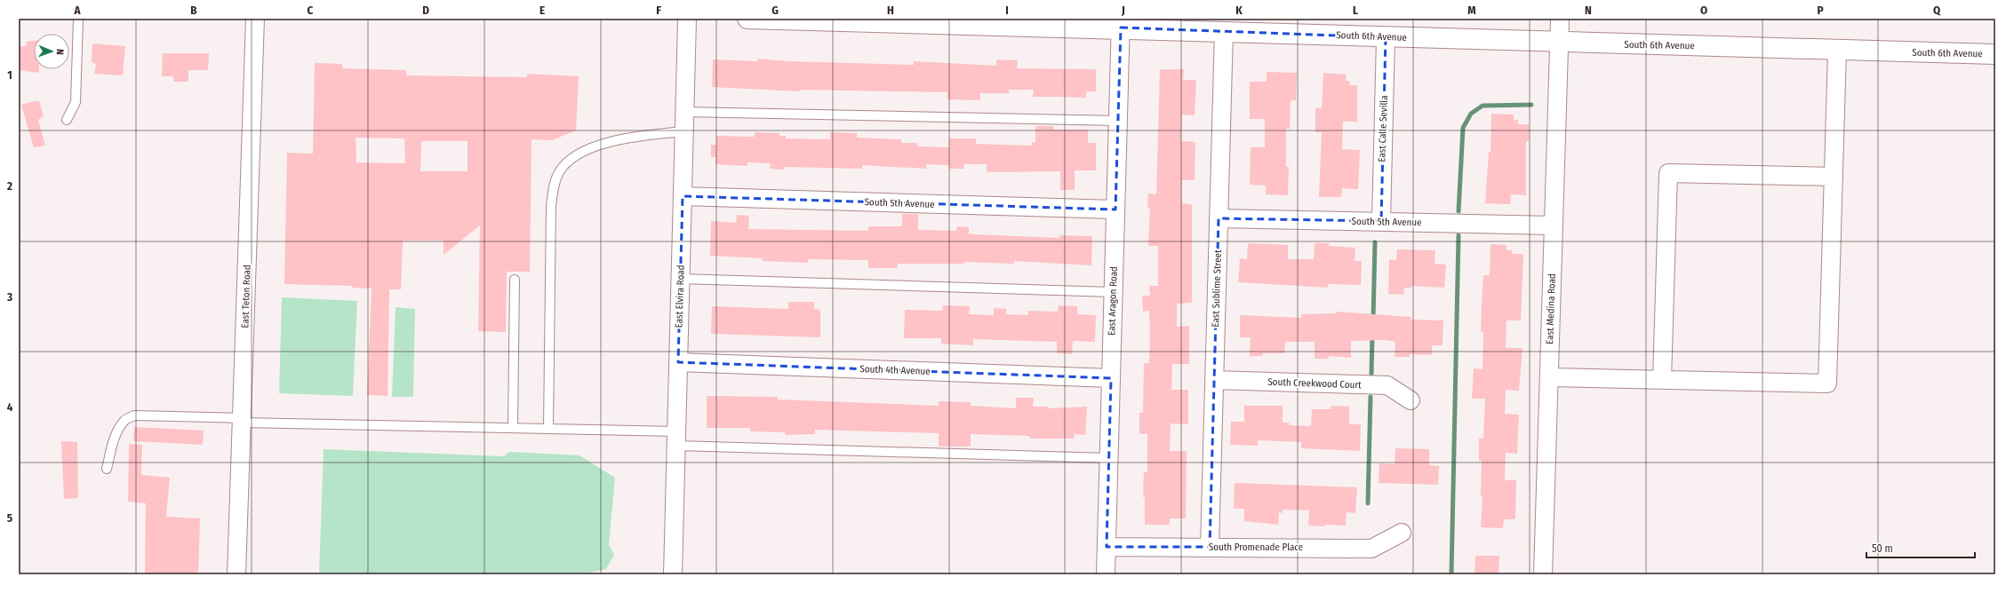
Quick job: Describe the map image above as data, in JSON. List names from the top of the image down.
{
  "streets": {
    "street": [
      "South 6th Avenue",
      "East Calle Sevilla",
      "South 5th Avenue",
      "East Sublime Street",
      "East Teton Road",
      "East Elvira Road",
      "East Aragon Road",
      "East Medina Road",
      "South 4th Avenue",
      "South Creekwood Court",
      "South Promenade Place"
    ]
  },
  "crossings": [
    ["South 6th Avenue", "East Calle Sevilla"],
    ["South 6th Avenue", "East Sublime Street"],
    ["South 6th Avenue", "East Aragon Road"],
    ["South 6th Avenue", "East Medina Road"],
    ["East Calle Sevilla", "South 5th Avenue"],
    ["South 5th Avenue", "East Sublime Street"],
    ["South 5th Avenue", "East Elvira Road"],
    ["South 5th Avenue", "East Aragon Road"],
    ["South 5th Avenue", "East Medina Road"],
    ["East Sublime Street", "South Creekwood Court"],
    ["East Sublime Street", "South Promenade Place"],
    ["East Elvira Road", "South 4th Avenue"],
    ["East Aragon Road", "South 4th Avenue"],
    ["East Aragon Road", "South Promenade Place"]
  ],
  "scale_bar": "50 m",
  "north": "right",
  "grid": {
    "columns": [
      "A",
      "B",
      "C",
      "D",
      "E",
      "F",
      "G",
      "H",
      "I",
      "J",
      "K",
      "L",
      "M",
      "N",
      "O",
      "P",
      "Q"
    ],
    "rows": [
      "1",
      "2",
      "3",
      "4",
      "5"
    ]
  }
}
